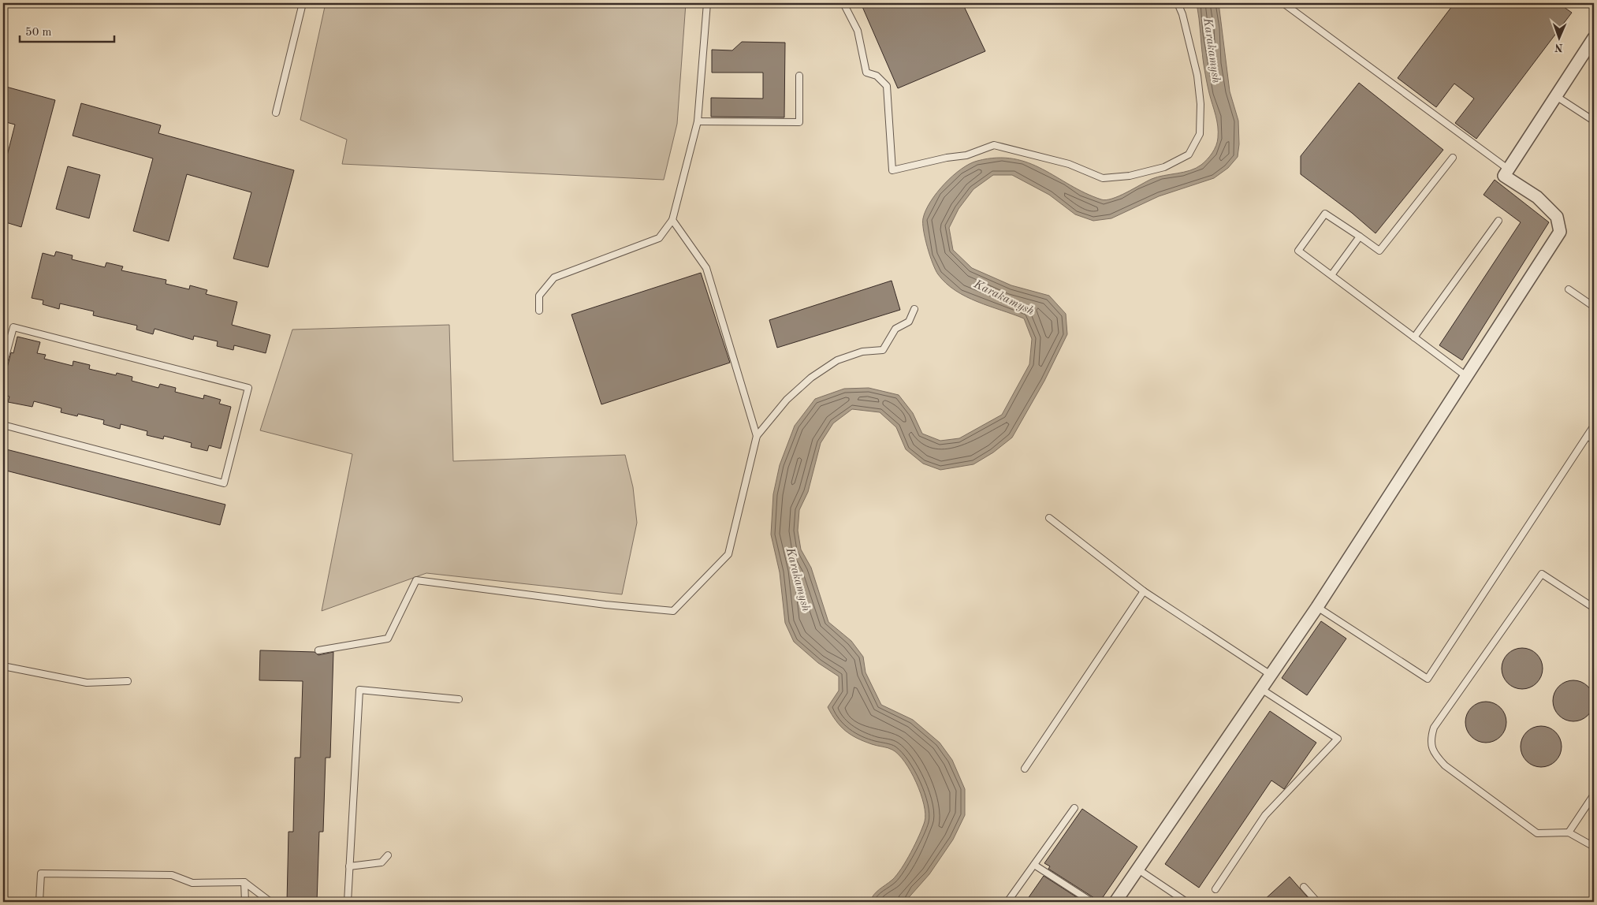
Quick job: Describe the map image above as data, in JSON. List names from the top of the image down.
{
  "water": ["Karakamysh"],
  "scale_bar": "50 m",
  "north": "bottom"
}
